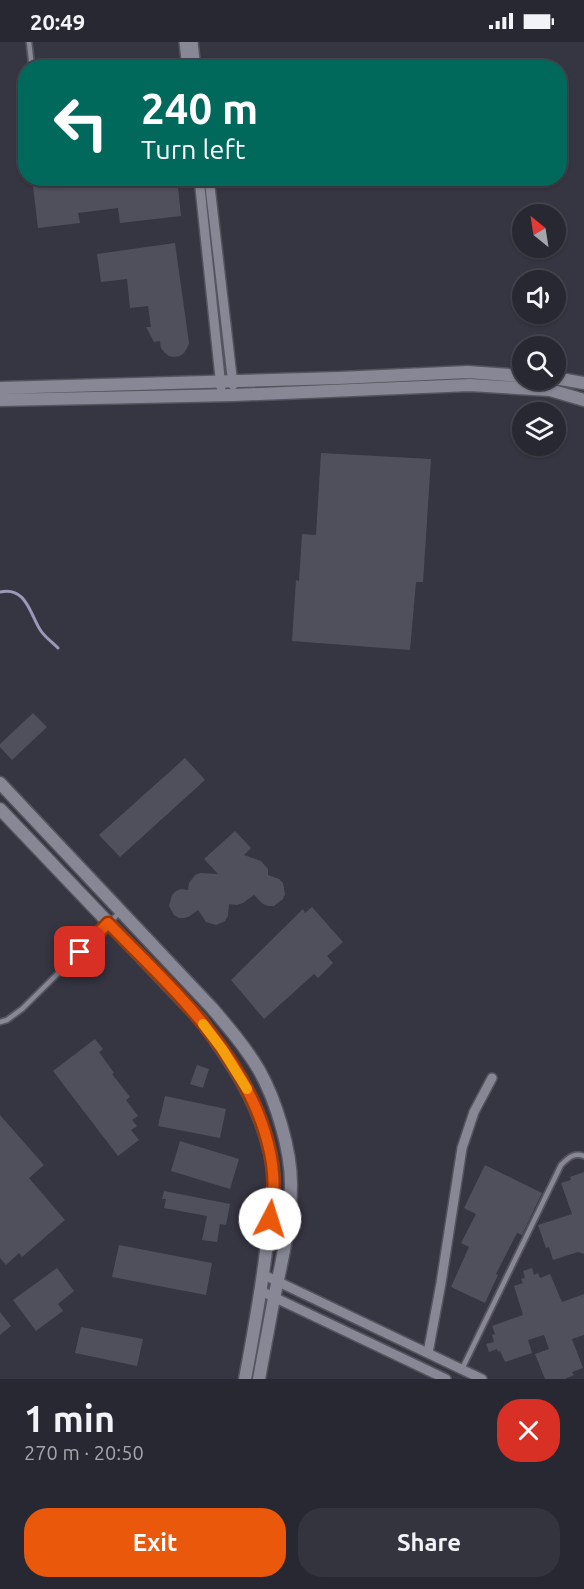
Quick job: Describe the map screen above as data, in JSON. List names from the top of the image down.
{
  "north": "top left",
  "page": {
    "status": "20:49",
    "turn": ["240 m", "Turn left"],
    "heading": ["1 min", "270 m · 20:50"],
    "buttons": ["Exit", "Share"]
  }
}
